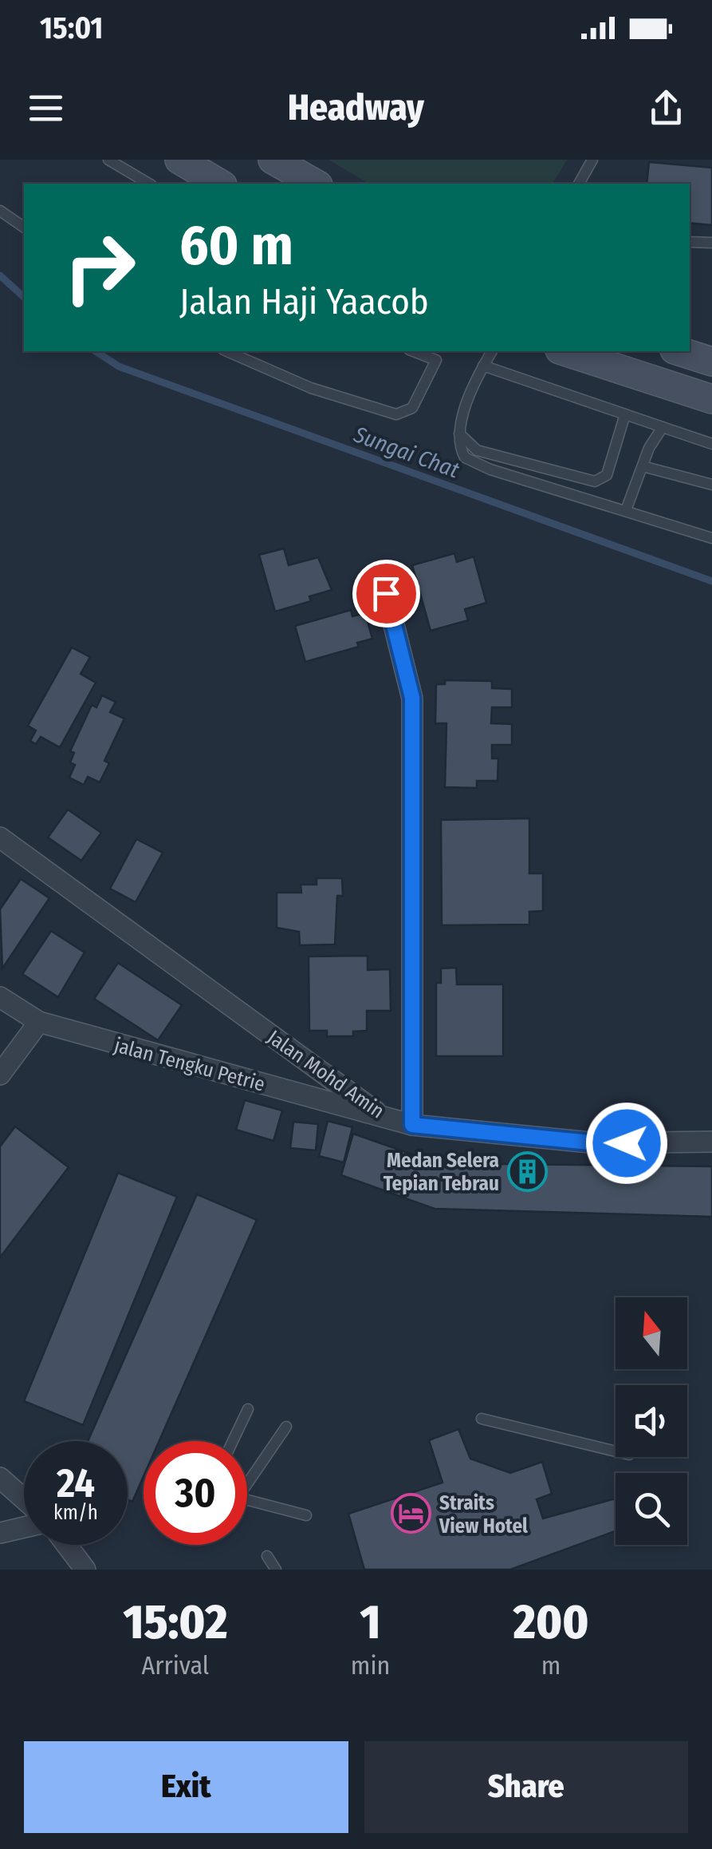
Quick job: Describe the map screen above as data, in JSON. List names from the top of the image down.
{
  "streets": {
    "street": ["jalan Tengku Petrie", "Jalan Mohd Amin"]
  },
  "crossings": [
    ["jalan Tengku Petrie", "Jalan Mohd Amin"]
  ],
  "water": ["Sungai Chat"],
  "places": {
    "building": ["Medan Selera Tepian Tebrau"],
    "hotel": ["Straits View Hotel"]
  },
  "north": "top",
  "page": {
    "status": "15:01",
    "header": "Headway",
    "turn": ["60 m", "Jalan Haji Yaacob"],
    "speed": "24 km/h",
    "limit": "30",
    "eta": [
      "15:02",
      "Arrival",
      "1",
      "min",
      "200",
      "m"
    ],
    "buttons": ["Exit", "Share"]
  }
}
